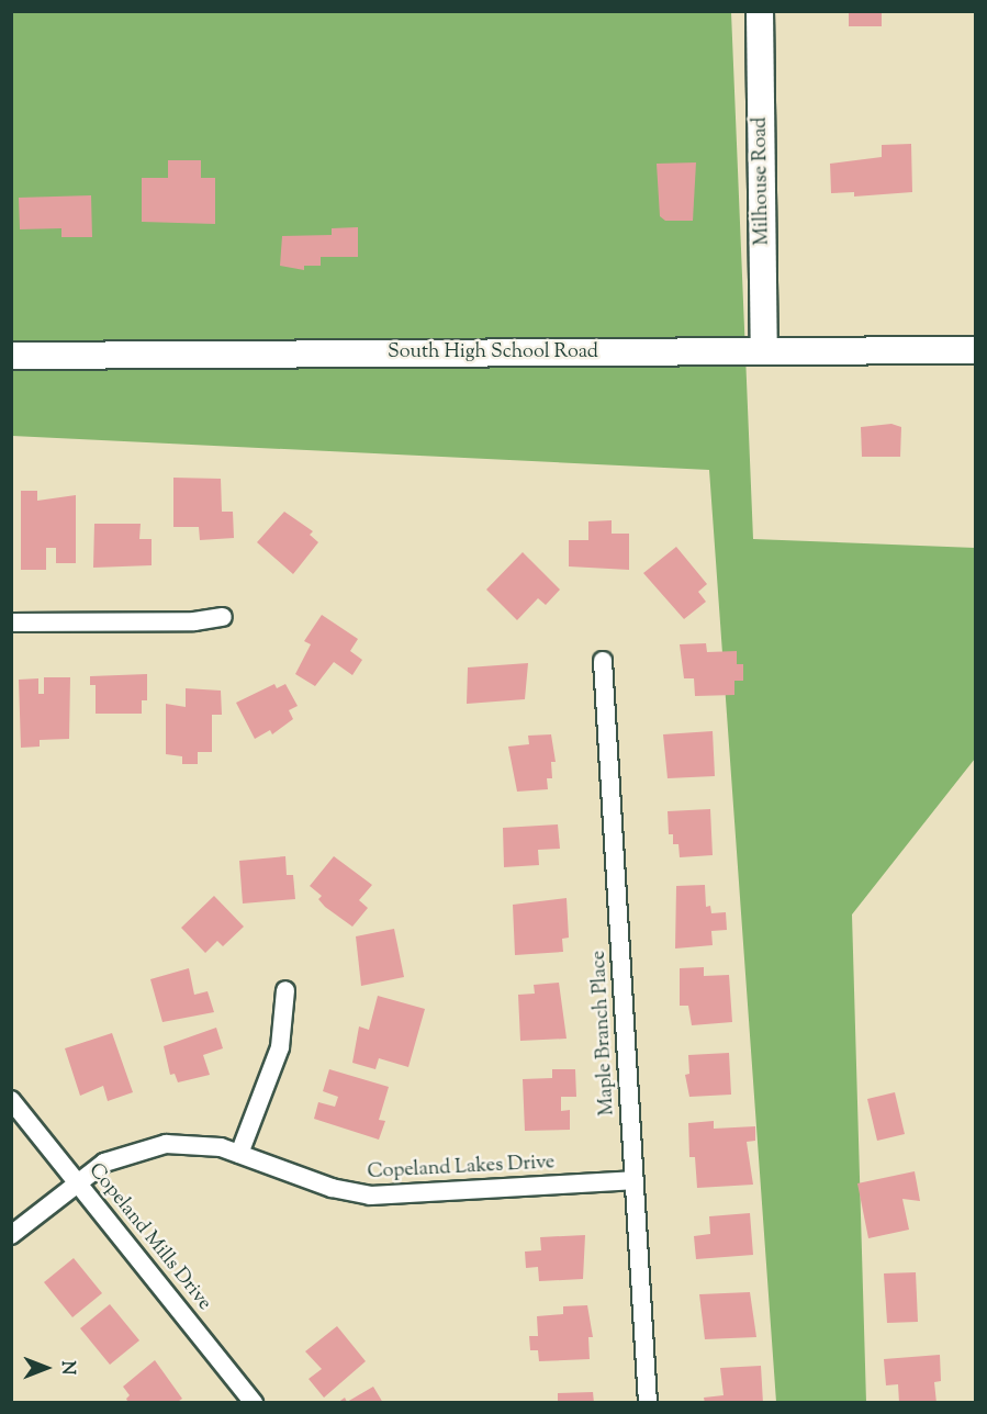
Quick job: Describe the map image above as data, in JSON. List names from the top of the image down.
{
  "streets": {
    "main road": ["Milhouse Road", "South High School Road"],
    "street": ["Maple Branch Place", "Copeland Lakes Drive", "Copeland Mills Drive"]
  },
  "crossings": [
    ["Milhouse Road", "South High School Road"],
    ["Maple Branch Place", "Copeland Lakes Drive"],
    ["Copeland Lakes Drive", "Copeland Mills Drive"]
  ],
  "north": "right"
}
